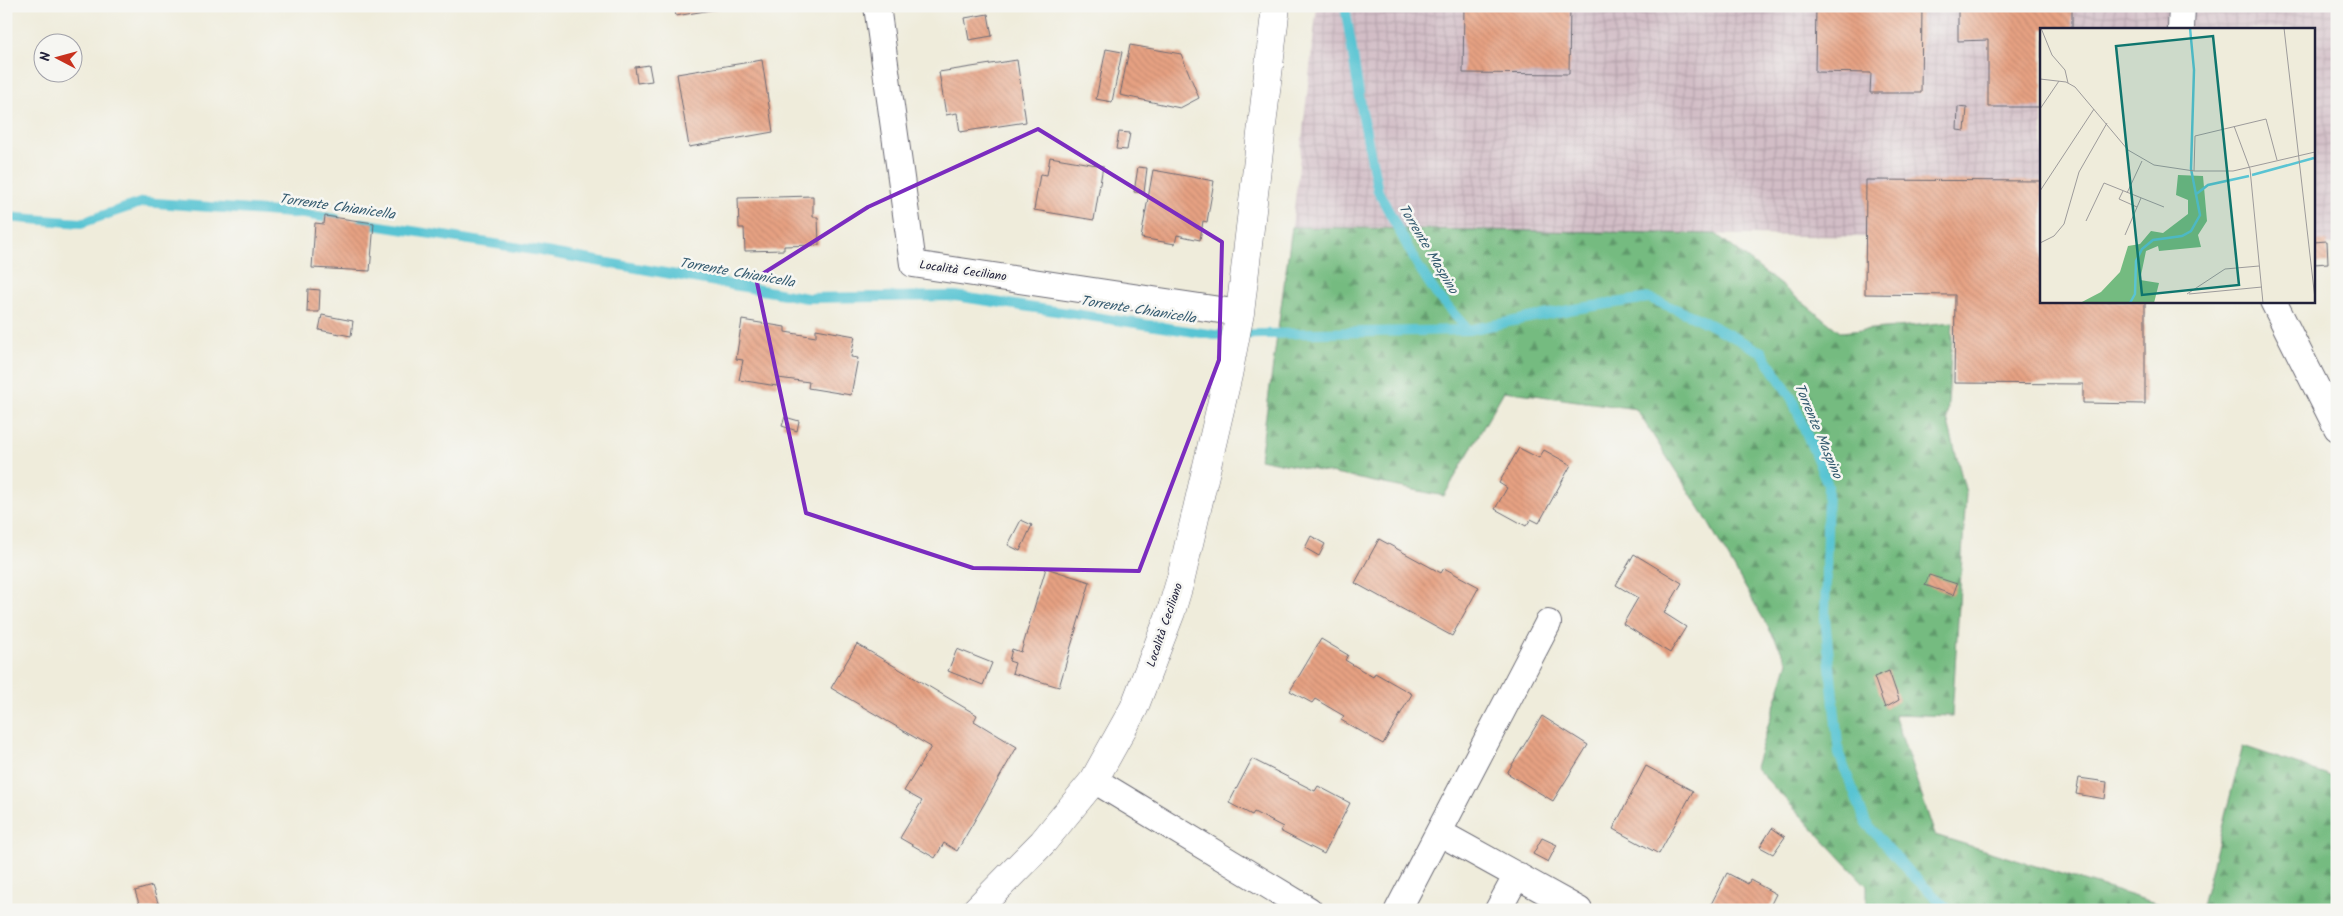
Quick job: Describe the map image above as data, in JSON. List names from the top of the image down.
{
  "streets": {
    "street": ["Località Ceciliano"]
  },
  "water": ["Torrente Chianicella", "Torrente Maspino"],
  "north": "left"
}
